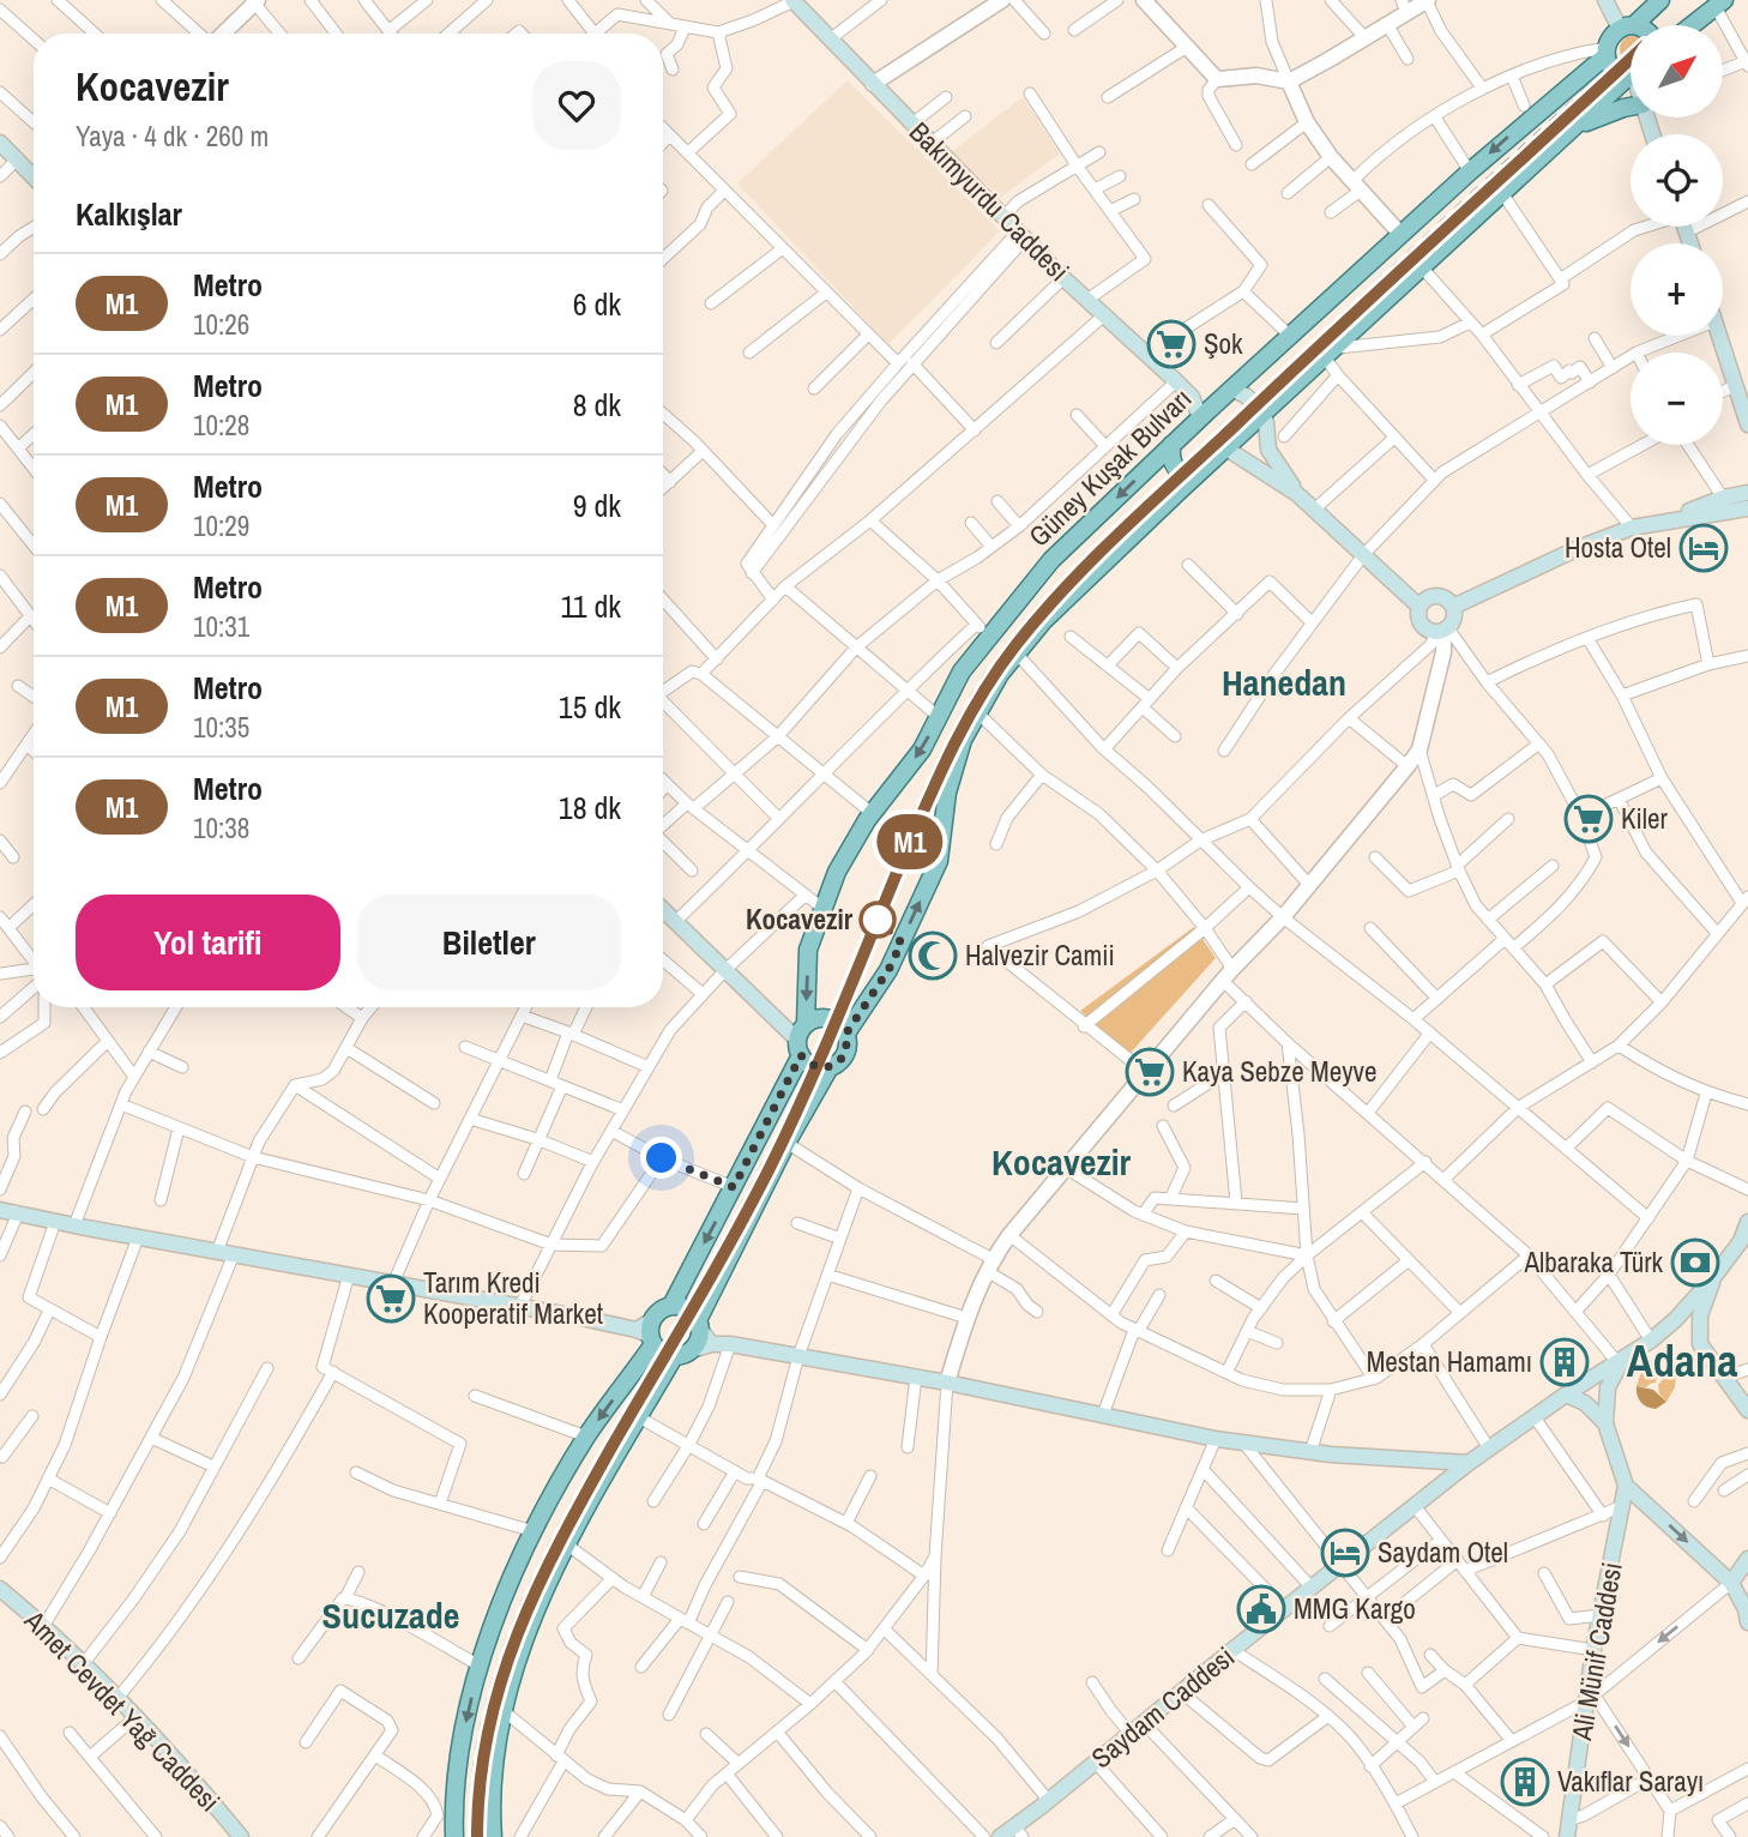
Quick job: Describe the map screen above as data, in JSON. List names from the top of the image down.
{
  "streets": {
    "main road": [
      "Bakımyurdu Caddesi",
      "Güney Kuşak Bulvarı",
      "Ali Münif Caddesi",
      "Saydam Caddesi",
      "Amet Cevdet Yağ Caddesi"
    ]
  },
  "crossings": [
    ["Bakımyurdu Caddesi", "Güney Kuşak Bulvarı"]
  ],
  "districts": [
    "Hanedan",
    "Kocavezir",
    "Adana",
    "Sucuzade"
  ],
  "places": {
    "supermarket": [
      "Şok",
      "Kiler",
      "Kaya Sebze Meyve",
      "Tarım Kredi Kooperatif Market"
    ],
    "hotel": ["Hosta Otel", "Saydam Otel"],
    "other": ["Kocavezir"],
    "mosque": ["Halvezir Camii"],
    "bank": ["Albaraka Türk"],
    "building": ["Mestan Hamamı", "Vakıflar Sarayı"],
    "public building": ["MMG Kargo"]
  },
  "lines": ["metro line M1"],
  "north": "top right",
  "page": {
    "on_map": "M1",
    "map_buttons": ["+", "−"],
    "heading": [
      ["Kocavezir", "Yaya · 4 dk · 260 m"],
      "Kalkışlar"
    ],
    "list": [
      {
        "mark": "M1",
        "name": "Metro",
        "note": "10:26",
        "value": "6 dk"
      },
      {
        "mark": "M1",
        "name": "Metro",
        "note": "10:28",
        "value": "8 dk"
      },
      {
        "mark": "M1",
        "name": "Metro",
        "note": "10:29",
        "value": "9 dk"
      },
      {
        "mark": "M1",
        "name": "Metro",
        "note": "10:31",
        "value": "11 dk"
      },
      {
        "mark": "M1",
        "name": "Metro",
        "note": "10:35",
        "value": "15 dk"
      },
      {
        "mark": "M1",
        "name": "Metro",
        "note": "10:38",
        "value": "18 dk"
      }
    ],
    "buttons": ["Yol tarifi", "Biletler"]
  }
}
